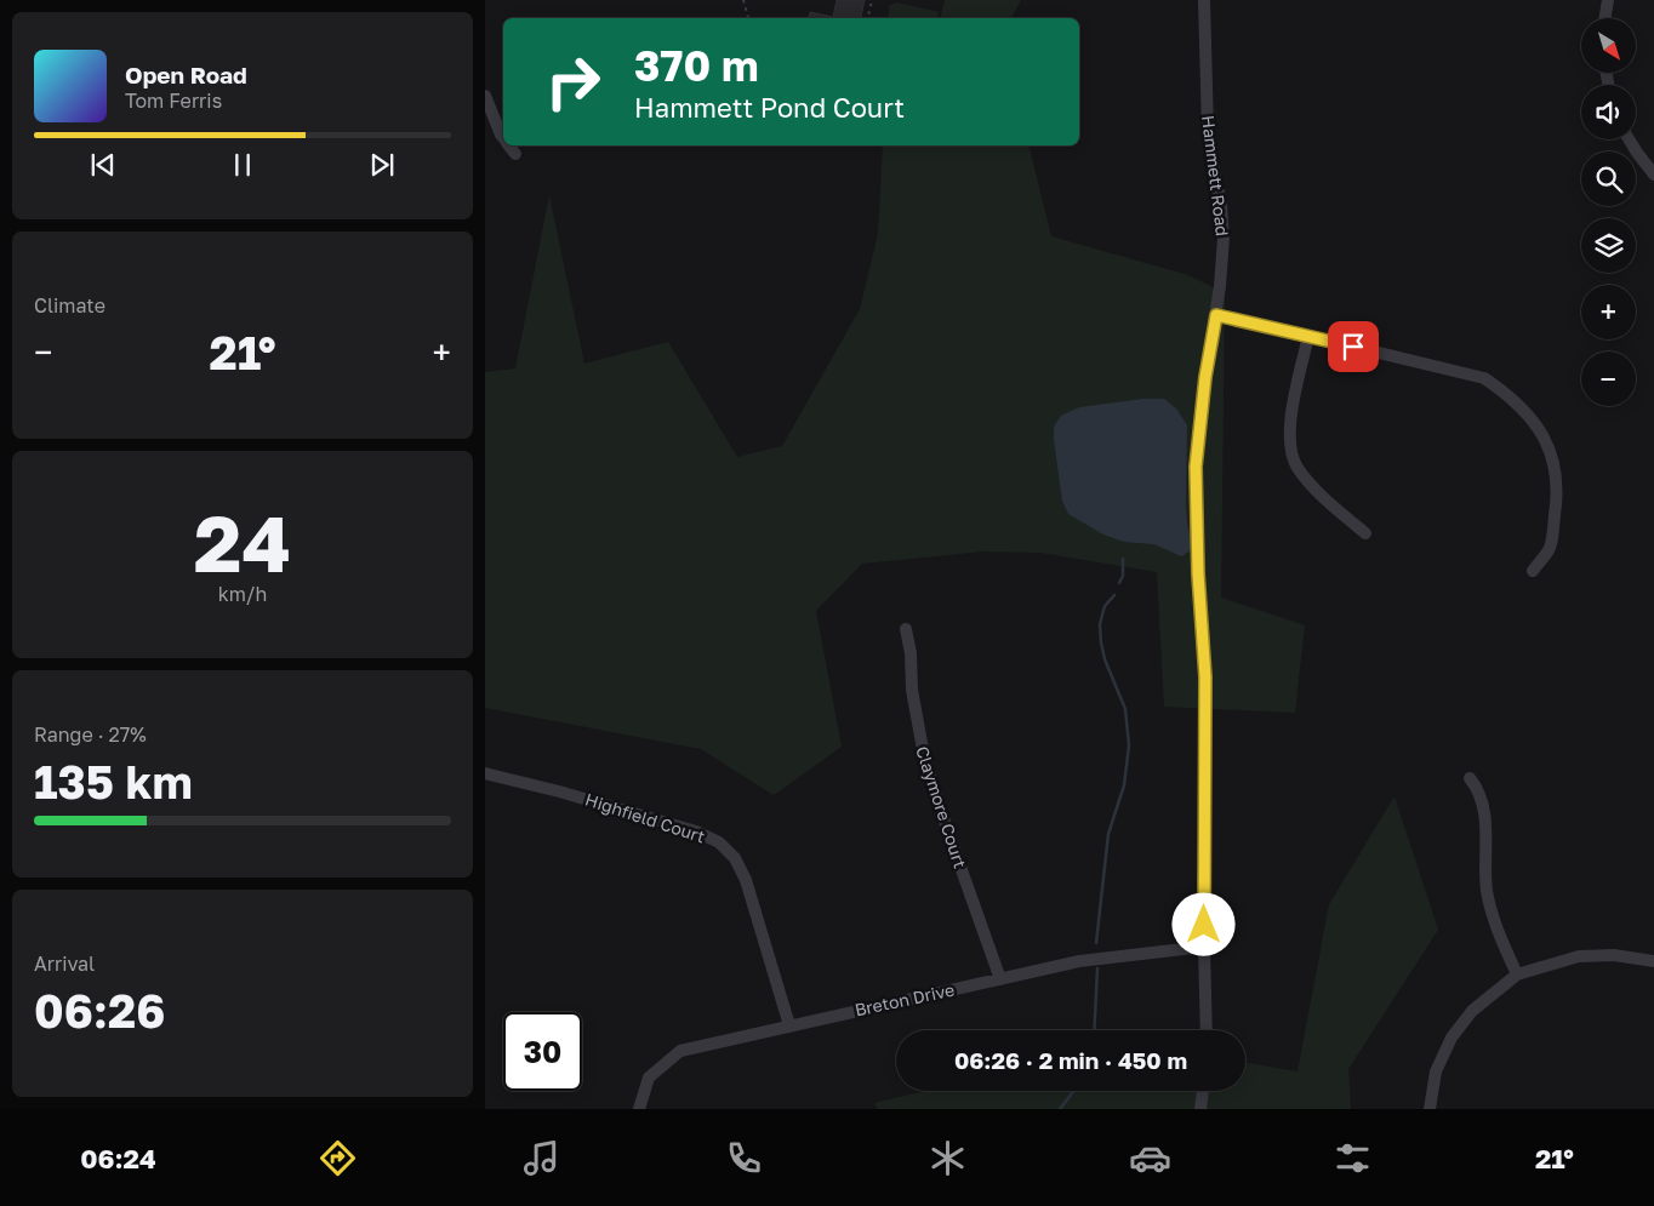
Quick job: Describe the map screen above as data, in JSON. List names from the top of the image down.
{
  "streets": {
    "street": [
      "Hammett Road",
      "Claymore Court",
      "Highfield Court",
      "Breton Drive"
    ]
  },
  "crossings": [
    ["Hammett Road", "Breton Drive"],
    ["Claymore Court", "Breton Drive"],
    ["Highfield Court", "Breton Drive"]
  ],
  "north": "bottom right",
  "page": {
    "map_buttons": ["+", "−"],
    "turn": ["370 m", "Hammett Pond Court"],
    "song": ["Open Road", "Tom Ferris"],
    "tile": [
      "Climate",
      ["24", "km/h"],
      ["Range · 27%", "135 km"],
      ["Arrival", "06:26"]
    ],
    "heat": ["−", "21°", "+"],
    "limit": "30",
    "trip": "06:26 · 2 min · 450 m",
    "tabs": ["06:24", "21°"]
  }
}
